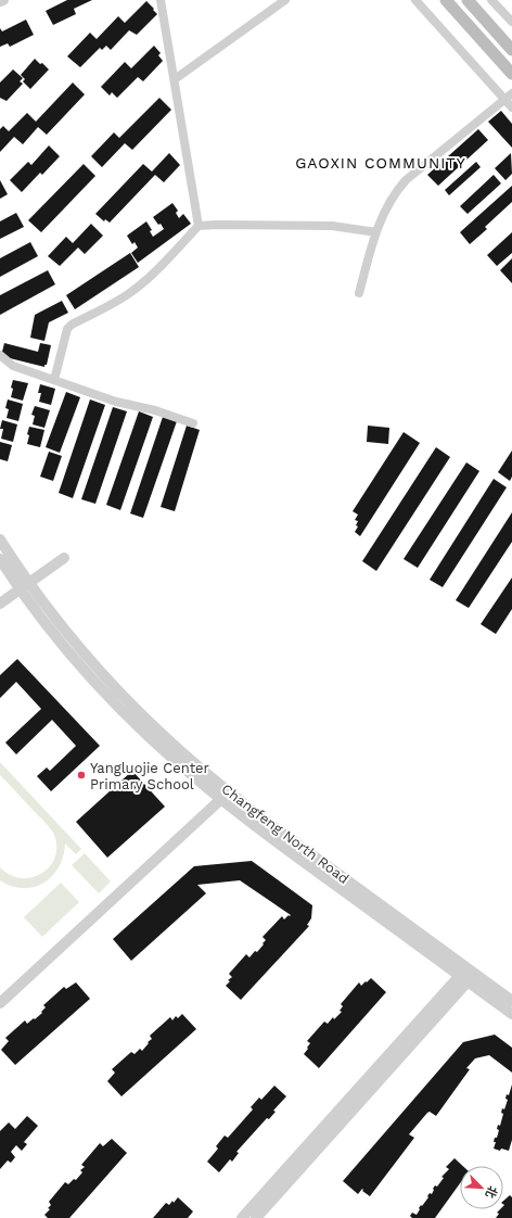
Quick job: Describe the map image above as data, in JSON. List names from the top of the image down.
{
  "streets": {
    "street": ["Changfeng North Road"]
  },
  "districts": ["GAOXIN COMMUNITY"],
  "places": ["Yangluojie Center Primary School"],
  "north": "bottom right"
}
